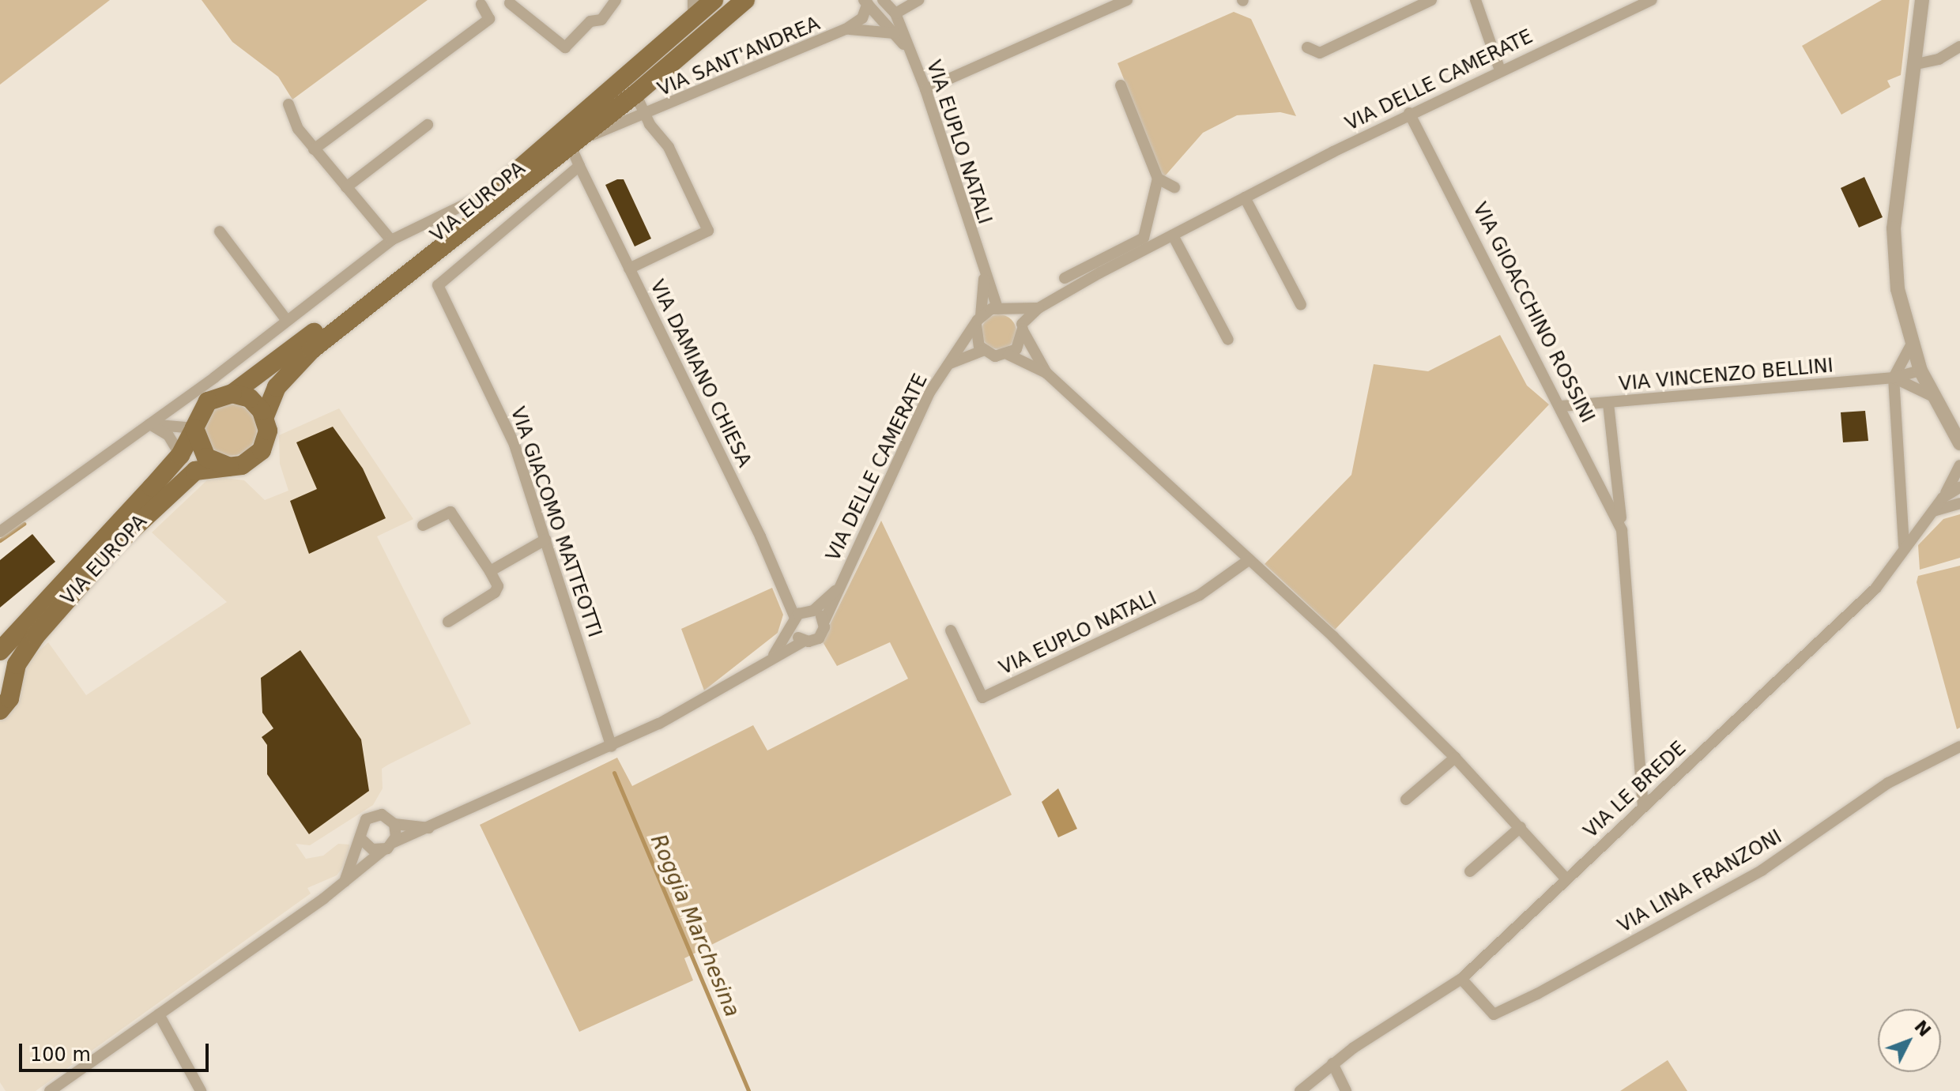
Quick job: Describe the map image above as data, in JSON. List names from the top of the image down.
{
  "streets": {
    "main road": ["VIA EUROPA"],
    "street": [
      "VIA SANT'ANDREA",
      "VIA DELLE CAMERATE",
      "VIA EUPLO NATALI",
      "VIA GIOACCHINO ROSSINI",
      "VIA DAMIANO CHIESA",
      "VIA VINCENZO BELLINI",
      "VIA GIACOMO MATTEOTTI",
      "VIA LE BREDE",
      "VIA LINA FRANZONI"
    ]
  },
  "crossings": [
    ["VIA SANT'ANDREA", "VIA EUPLO NATALI"],
    ["VIA SANT'ANDREA", "VIA EUROPA"],
    ["VIA DELLE CAMERATE", "VIA EUPLO NATALI"],
    ["VIA DELLE CAMERATE", "VIA GIOACCHINO ROSSINI"],
    ["VIA DELLE CAMERATE", "VIA DAMIANO CHIESA"],
    ["VIA DELLE CAMERATE", "VIA GIACOMO MATTEOTTI"],
    ["VIA EUROPA", "VIA DAMIANO CHIESA"],
    ["VIA EUROPA", "VIA GIACOMO MATTEOTTI"],
    ["VIA GIOACCHINO ROSSINI", "VIA VINCENZO BELLINI"],
    ["VIA GIOACCHINO ROSSINI", "VIA LE BREDE"],
    ["VIA LE BREDE", "VIA LINA FRANZONI"]
  ],
  "water": ["Roggia Marchesina"],
  "scale_bar": "100 m",
  "north": "top right"
}
